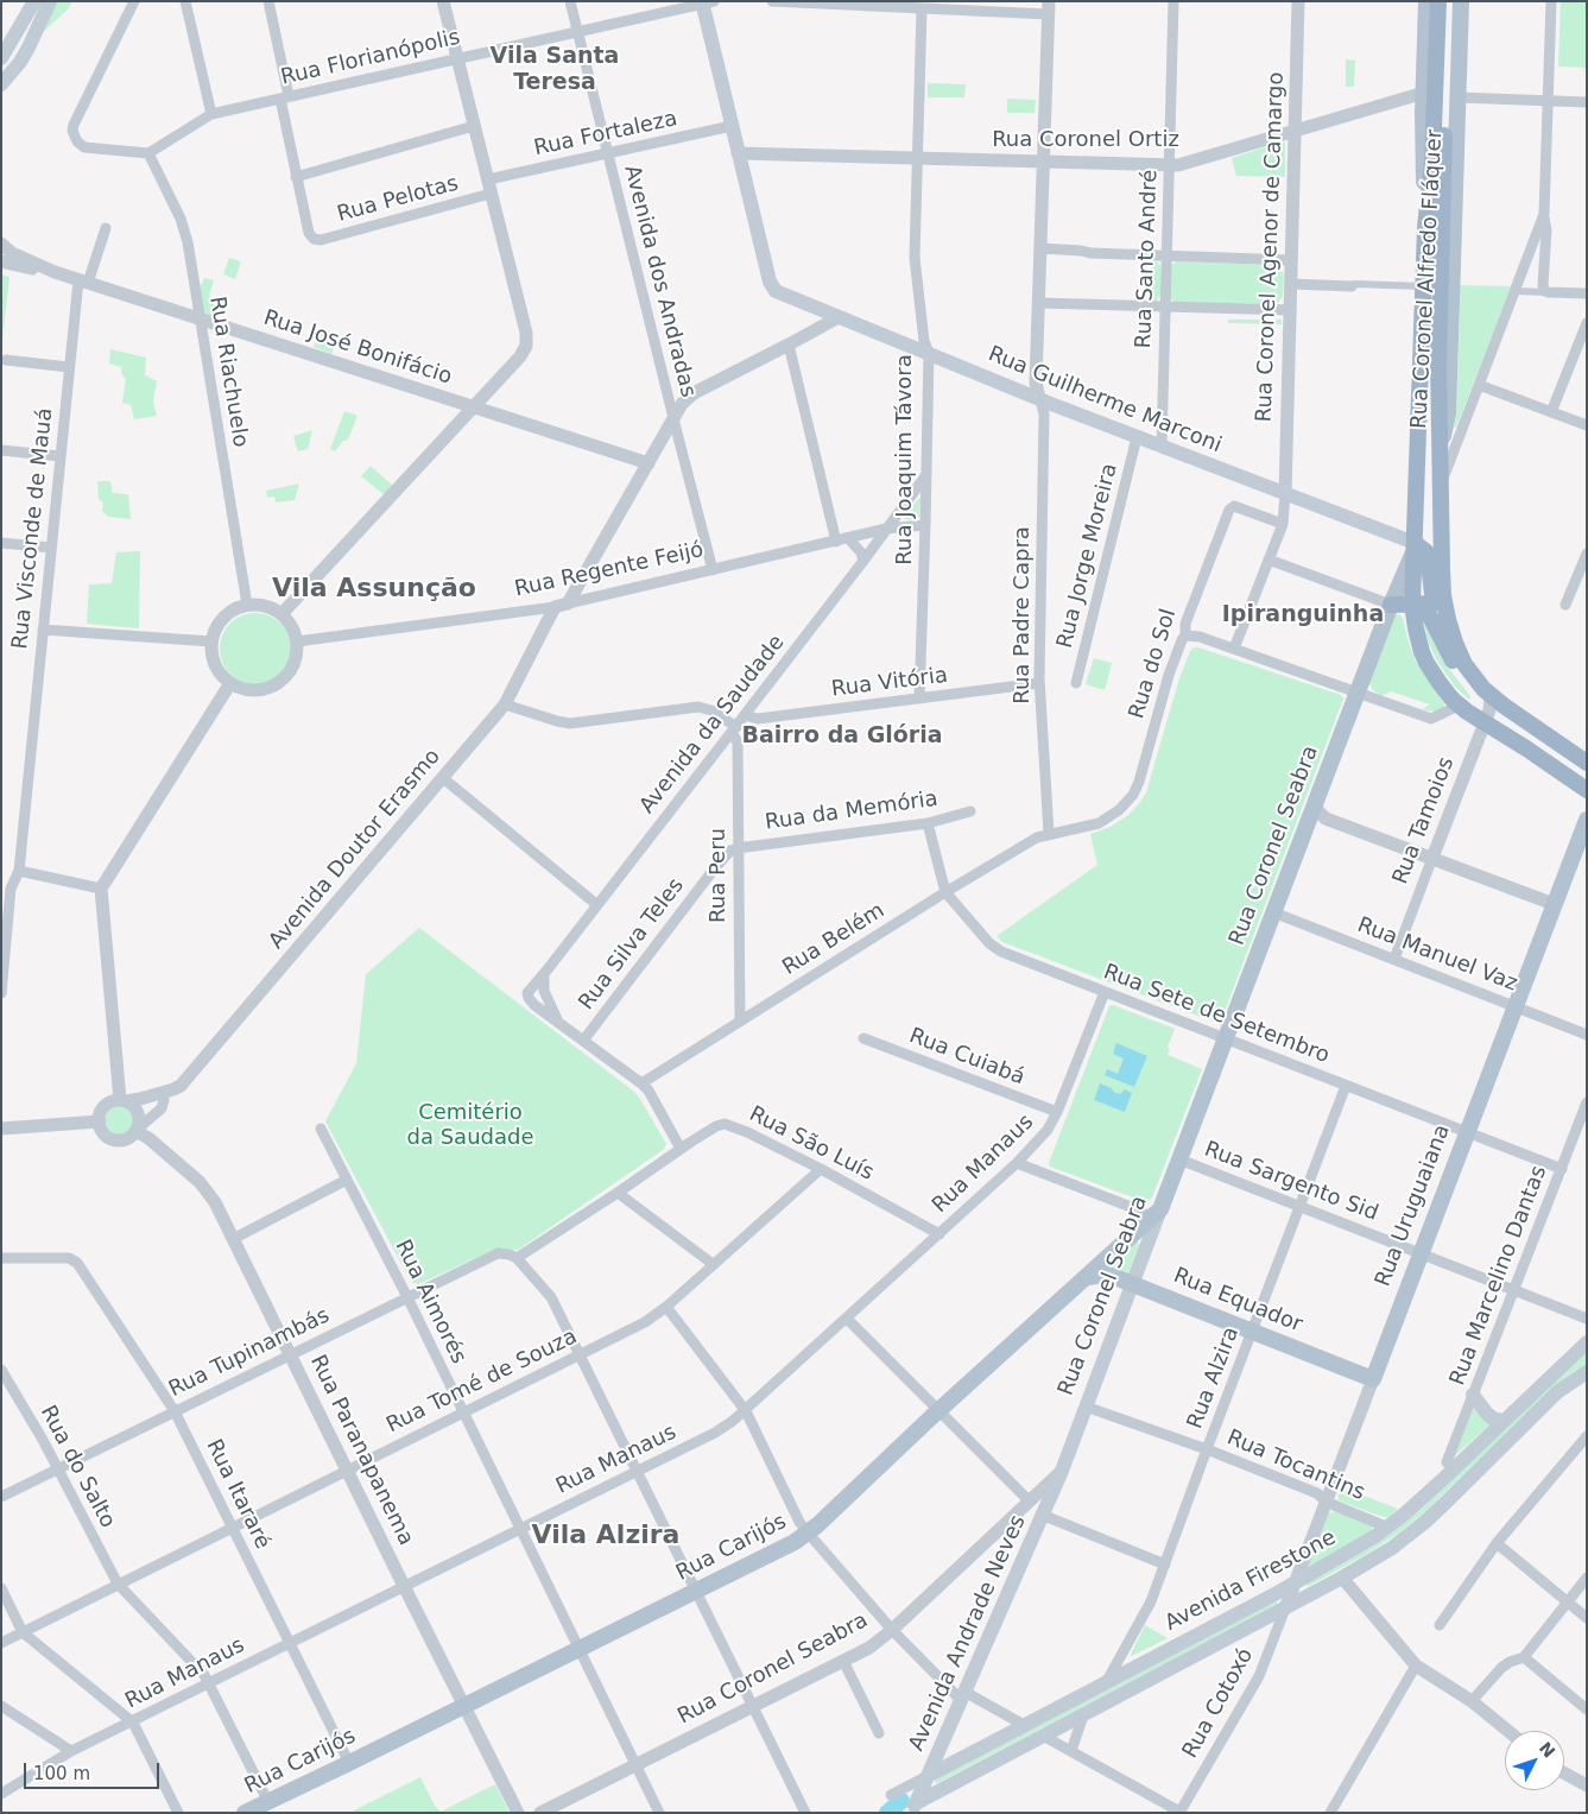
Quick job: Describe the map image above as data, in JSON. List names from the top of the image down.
{
  "streets": {
    "highway": ["Rua Coronel Alfredo Fláquer"],
    "main road": [
      "Rua Guilherme Marconi",
      "Rua Coronel Seabra",
      "Rua Uruguaiana",
      "Rua Equador",
      "Rua Carijós",
      "Avenida Firestone",
      "Avenida Andrade Neves"
    ],
    "street": [
      "Rua Florianópolis",
      "Rua Fortaleza",
      "Rua Coronel Ortiz",
      "Rua Pelotas",
      "Rua Coronel Agenor de Camargo",
      "Rua Santo André",
      "Avenida dos Andradas",
      "Rua José Bonifácio",
      "Rua Riachuelo",
      "Rua Joaquim Távora",
      "Rua Visconde de Mauá",
      "Rua Jorge Moreira",
      "Rua Regente Feijó",
      "Rua Padre Capra",
      "Rua do Sol",
      "Rua Vitória",
      "Avenida da Saudade",
      "Rua da Memória",
      "Rua Tamoios",
      "Avenida Doutor Erasmo",
      "Rua Peru",
      "Rua Belém",
      "Rua Silva Teles",
      "Rua Manuel Vaz",
      "Rua Sete de Setembro",
      "Rua Cuiabá",
      "Rua São Luís",
      "Rua Manaus",
      "Rua Sargento Sid",
      "Rua Marcelino Dantas",
      "Rua Aimorés",
      "Rua Tupinambás",
      "Rua Alzira",
      "Rua Tomé de Souza",
      "Rua Paranapanema",
      "Rua Tocantins",
      "Rua do Salto",
      "Rua Itararé",
      "Rua Cotoxó"
    ]
  },
  "crossings": [
    ["Rua Florianópolis", "Avenida dos Andradas"],
    ["Rua Florianópolis", "Rua Riachuelo"],
    ["Rua Fortaleza", "Avenida dos Andradas"],
    ["Rua Coronel Ortiz", "Rua Coronel Agenor de Camargo"],
    ["Rua Coronel Ortiz", "Rua Santo André"],
    ["Rua Coronel Ortiz", "Rua Coronel Alfredo Fláquer"],
    ["Rua Coronel Ortiz", "Rua Guilherme Marconi"],
    ["Rua Coronel Ortiz", "Rua Joaquim Távora"],
    ["Rua Coronel Agenor de Camargo", "Rua Guilherme Marconi"],
    ["Rua Santo André", "Rua Guilherme Marconi"],
    ["Rua Coronel Alfredo Fláquer", "Rua Guilherme Marconi"],
    ["Rua Coronel Alfredo Fláquer", "Rua Tamoios"],
    ["Rua Coronel Alfredo Fláquer", "Rua Coronel Seabra"],
    ["Avenida dos Andradas", "Rua Regente Feijó"],
    ["Rua José Bonifácio", "Rua Riachuelo"],
    ["Rua José Bonifácio", "Rua Visconde de Mauá"],
    ["Rua Riachuelo", "Rua Regente Feijó"],
    ["Rua Guilherme Marconi", "Rua Joaquim Távora"],
    ["Rua Guilherme Marconi", "Rua Jorge Moreira"],
    ["Rua Guilherme Marconi", "Rua Padre Capra"],
    ["Rua Guilherme Marconi", "Rua Coronel Seabra"],
    ["Rua Joaquim Távora", "Rua Regente Feijó"],
    ["Rua Joaquim Távora", "Rua Vitória"],
    ["Rua Joaquim Távora", "Avenida da Saudade"],
    ["Rua Regente Feijó", "Avenida da Saudade"],
    ["Rua Regente Feijó", "Avenida Doutor Erasmo"],
    ["Rua Padre Capra", "Rua do Sol"],
    ["Rua Padre Capra", "Rua Vitória"],
    ["Rua Padre Capra", "Rua Belém"],
    ["Rua do Sol", "Rua Belém"],
    ["Rua Vitória", "Avenida da Saudade"],
    ["Avenida da Saudade", "Rua Peru"],
    ["Rua da Memória", "Rua Peru"],
    ["Rua da Memória", "Rua Silva Teles"],
    ["Rua da Memória", "Rua Sete de Setembro"],
    ["Rua Tamoios", "Rua Manuel Vaz"],
    ["Rua Coronel Seabra", "Rua Manuel Vaz"],
    ["Rua Coronel Seabra", "Rua Sete de Setembro"],
    ["Rua Coronel Seabra", "Rua Sargento Sid"],
    ["Rua Coronel Seabra", "Rua Equador"],
    ["Rua Coronel Seabra", "Rua Aimorés"],
    ["Rua Coronel Seabra", "Rua Tocantins"],
    ["Rua Coronel Seabra", "Rua Carijós"],
    ["Rua Coronel Seabra", "Avenida Andrade Neves"],
    ["Avenida Doutor Erasmo", "Rua Paranapanema"],
    ["Rua Peru", "Rua Belém"],
    ["Rua Peru", "Rua Silva Teles"],
    ["Rua Belém", "Rua Sete de Setembro"],
    ["Rua Manuel Vaz", "Rua Uruguaiana"],
    ["Rua Sete de Setembro", "Rua Manaus"],
    ["Rua Sete de Setembro", "Rua Uruguaiana"],
    ["Rua Sete de Setembro", "Rua Marcelino Dantas"],
    ["Rua Sete de Setembro", "Rua Alzira"],
    ["Rua Cuiabá", "Rua Manaus"],
    ["Rua São Luís", "Rua Manaus"],
    ["Rua São Luís", "Rua Tupinambás"],
    ["Rua São Luís", "Rua Tomé de Souza"],
    ["Rua Manaus", "Rua Aimorés"],
    ["Rua Manaus", "Rua Paranapanema"],
    ["Rua Manaus", "Rua do Salto"],
    ["Rua Manaus", "Rua Itararé"],
    ["Rua Sargento Sid", "Rua Uruguaiana"],
    ["Rua Sargento Sid", "Rua Marcelino Dantas"],
    ["Rua Sargento Sid", "Rua Alzira"],
    ["Rua Uruguaiana", "Rua Equador"],
    ["Rua Uruguaiana", "Rua Tocantins"],
    ["Rua Uruguaiana", "Avenida Firestone"],
    ["Rua Uruguaiana", "Rua Cotoxó"],
    ["Rua Equador", "Rua Alzira"],
    ["Rua Equador", "Rua Carijós"],
    ["Rua Aimorés", "Rua Tupinambás"],
    ["Rua Aimorés", "Rua Tomé de Souza"],
    ["Rua Aimorés", "Rua Carijós"],
    ["Rua Tupinambás", "Rua Paranapanema"],
    ["Rua Tupinambás", "Rua do Salto"],
    ["Rua Tupinambás", "Rua Itararé"],
    ["Rua Alzira", "Rua Tocantins"],
    ["Rua Alzira", "Avenida Firestone"],
    ["Rua Tomé de Souza", "Rua Paranapanema"],
    ["Rua Tomé de Souza", "Rua do Salto"],
    ["Rua Tomé de Souza", "Rua Itararé"],
    ["Rua Paranapanema", "Rua Carijós"],
    ["Rua Tocantins", "Avenida Firestone"],
    ["Rua do Salto", "Rua Carijós"],
    ["Rua Itararé", "Rua Carijós"],
    ["Avenida Firestone", "Avenida Andrade Neves"],
    ["Avenida Firestone", "Rua Cotoxó"]
  ],
  "districts": [
    "Vila Santa Teresa",
    "Vila Assunção",
    "Ipiranguinha",
    "Bairro da Glória",
    "Vila Alzira"
  ],
  "parks": ["Cemitério da Saudade"],
  "scale_bar": "100 m",
  "north": "top right"
}
